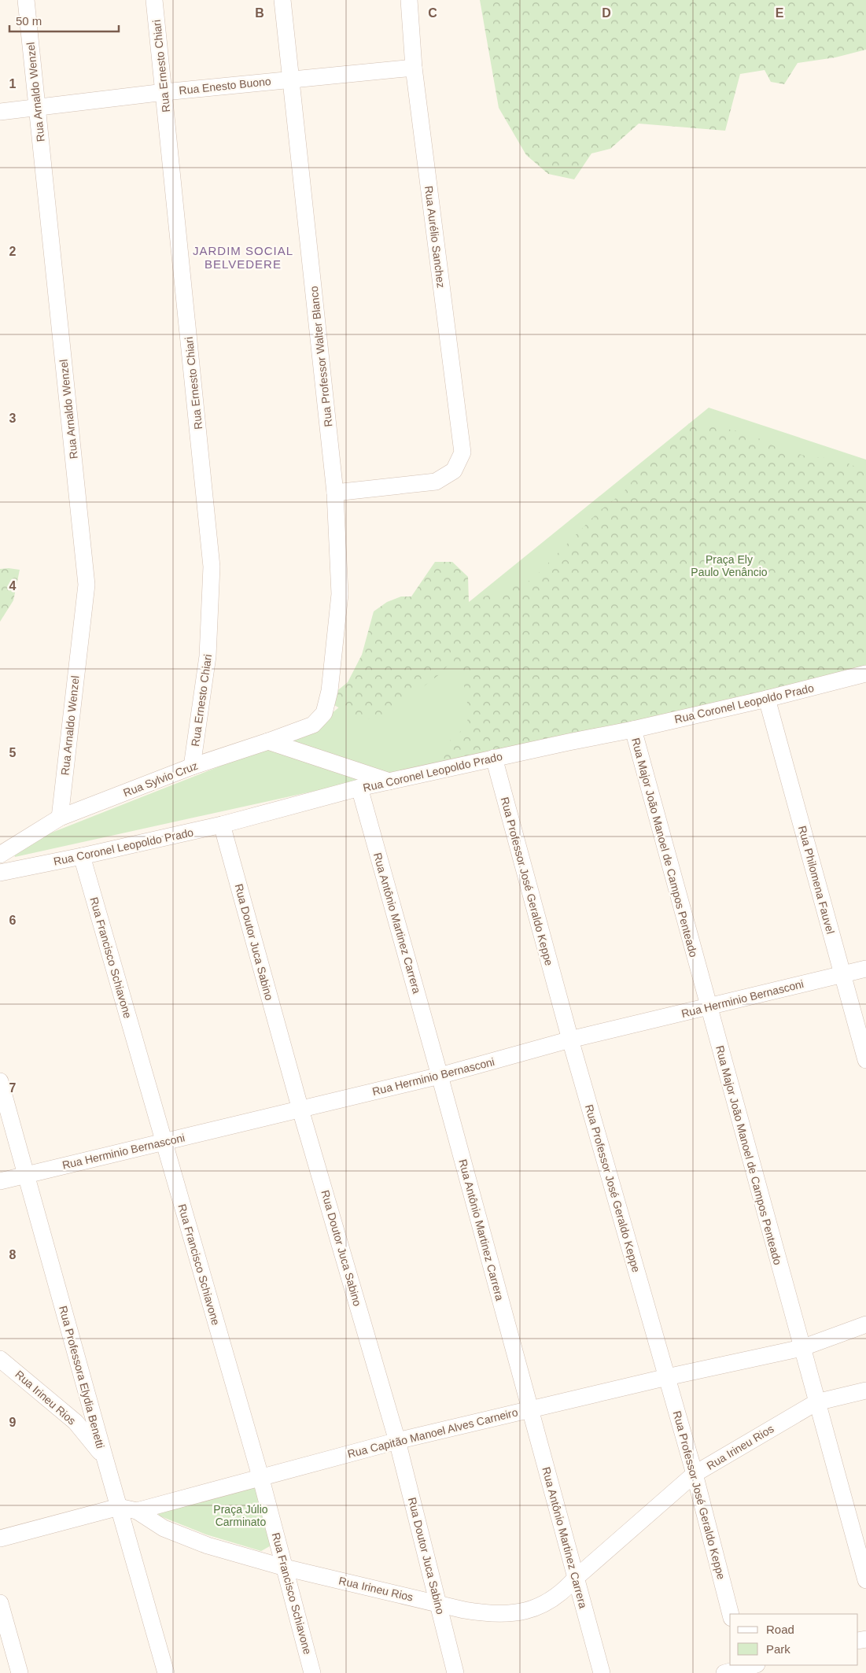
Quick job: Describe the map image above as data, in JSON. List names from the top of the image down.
{
  "streets": {
    "street": [
      "Rua Ernesto Chiari",
      "Rua Enesto Buono",
      "Rua Arnaldo Wenzel",
      "Rua Aurélio Sanchez",
      "Rua Professor Walter Blanco",
      "Rua Coronel Leopoldo Prado",
      "Rua Sylvio Cruz",
      "Rua Major João Manoel de Campos Penteado",
      "Rua Philomena Fauvel",
      "Rua Professor José Geraldo Keppe",
      "Rua Antônio Martinez Carrera",
      "Rua Doutor Juca Sabino",
      "Rua Francisco Schiavone",
      "Rua Herminio Bernasconi",
      "Rua Professora Elydia Benetti",
      "Rua Irineu Rios",
      "Rua Capitão Manoel Alves Carneiro"
    ]
  },
  "crossings": [
    ["Rua Ernesto Chiari", "Rua Enesto Buono"],
    ["Rua Ernesto Chiari", "Rua Sylvio Cruz"],
    ["Rua Enesto Buono", "Rua Arnaldo Wenzel"],
    ["Rua Enesto Buono", "Rua Aurélio Sanchez"],
    ["Rua Enesto Buono", "Rua Professor Walter Blanco"],
    ["Rua Arnaldo Wenzel", "Rua Sylvio Cruz"],
    ["Rua Aurélio Sanchez", "Rua Professor Walter Blanco"],
    ["Rua Professor Walter Blanco", "Rua Sylvio Cruz"],
    ["Rua Coronel Leopoldo Prado", "Rua Major João Manoel de Campos Penteado"],
    ["Rua Coronel Leopoldo Prado", "Rua Philomena Fauvel"],
    ["Rua Coronel Leopoldo Prado", "Rua Professor José Geraldo Keppe"],
    ["Rua Coronel Leopoldo Prado", "Rua Antônio Martinez Carrera"],
    ["Rua Coronel Leopoldo Prado", "Rua Doutor Juca Sabino"],
    ["Rua Coronel Leopoldo Prado", "Rua Francisco Schiavone"],
    ["Rua Major João Manoel de Campos Penteado", "Rua Herminio Bernasconi"],
    ["Rua Major João Manoel de Campos Penteado", "Rua Irineu Rios"],
    ["Rua Major João Manoel de Campos Penteado", "Rua Capitão Manoel Alves Carneiro"],
    ["Rua Philomena Fauvel", "Rua Herminio Bernasconi"],
    ["Rua Professor José Geraldo Keppe", "Rua Herminio Bernasconi"],
    ["Rua Professor José Geraldo Keppe", "Rua Irineu Rios"],
    ["Rua Professor José Geraldo Keppe", "Rua Capitão Manoel Alves Carneiro"],
    ["Rua Antônio Martinez Carrera", "Rua Herminio Bernasconi"],
    ["Rua Antônio Martinez Carrera", "Rua Irineu Rios"],
    ["Rua Antônio Martinez Carrera", "Rua Capitão Manoel Alves Carneiro"],
    ["Rua Doutor Juca Sabino", "Rua Herminio Bernasconi"],
    ["Rua Doutor Juca Sabino", "Rua Irineu Rios"],
    ["Rua Doutor Juca Sabino", "Rua Capitão Manoel Alves Carneiro"],
    ["Rua Francisco Schiavone", "Rua Herminio Bernasconi"],
    ["Rua Francisco Schiavone", "Rua Irineu Rios"],
    ["Rua Francisco Schiavone", "Rua Capitão Manoel Alves Carneiro"],
    ["Rua Herminio Bernasconi", "Rua Professora Elydia Benetti"],
    ["Rua Professora Elydia Benetti", "Rua Irineu Rios"],
    ["Rua Professora Elydia Benetti", "Rua Capitão Manoel Alves Carneiro"],
    ["Rua Irineu Rios", "Rua Capitão Manoel Alves Carneiro"]
  ],
  "districts": ["JARDIM SOCIAL BELVEDERE"],
  "parks": ["Praça Ely Paulo Venâncio", "Praça Júlio Carminato"],
  "legend": ["Road", "Park"],
  "scale_bar": "50 m",
  "grid": {
    "columns": [
      "B",
      "C",
      "D",
      "E"
    ],
    "rows": [
      "1",
      "2",
      "3",
      "4",
      "5",
      "6",
      "7",
      "8",
      "9"
    ]
  }
}
